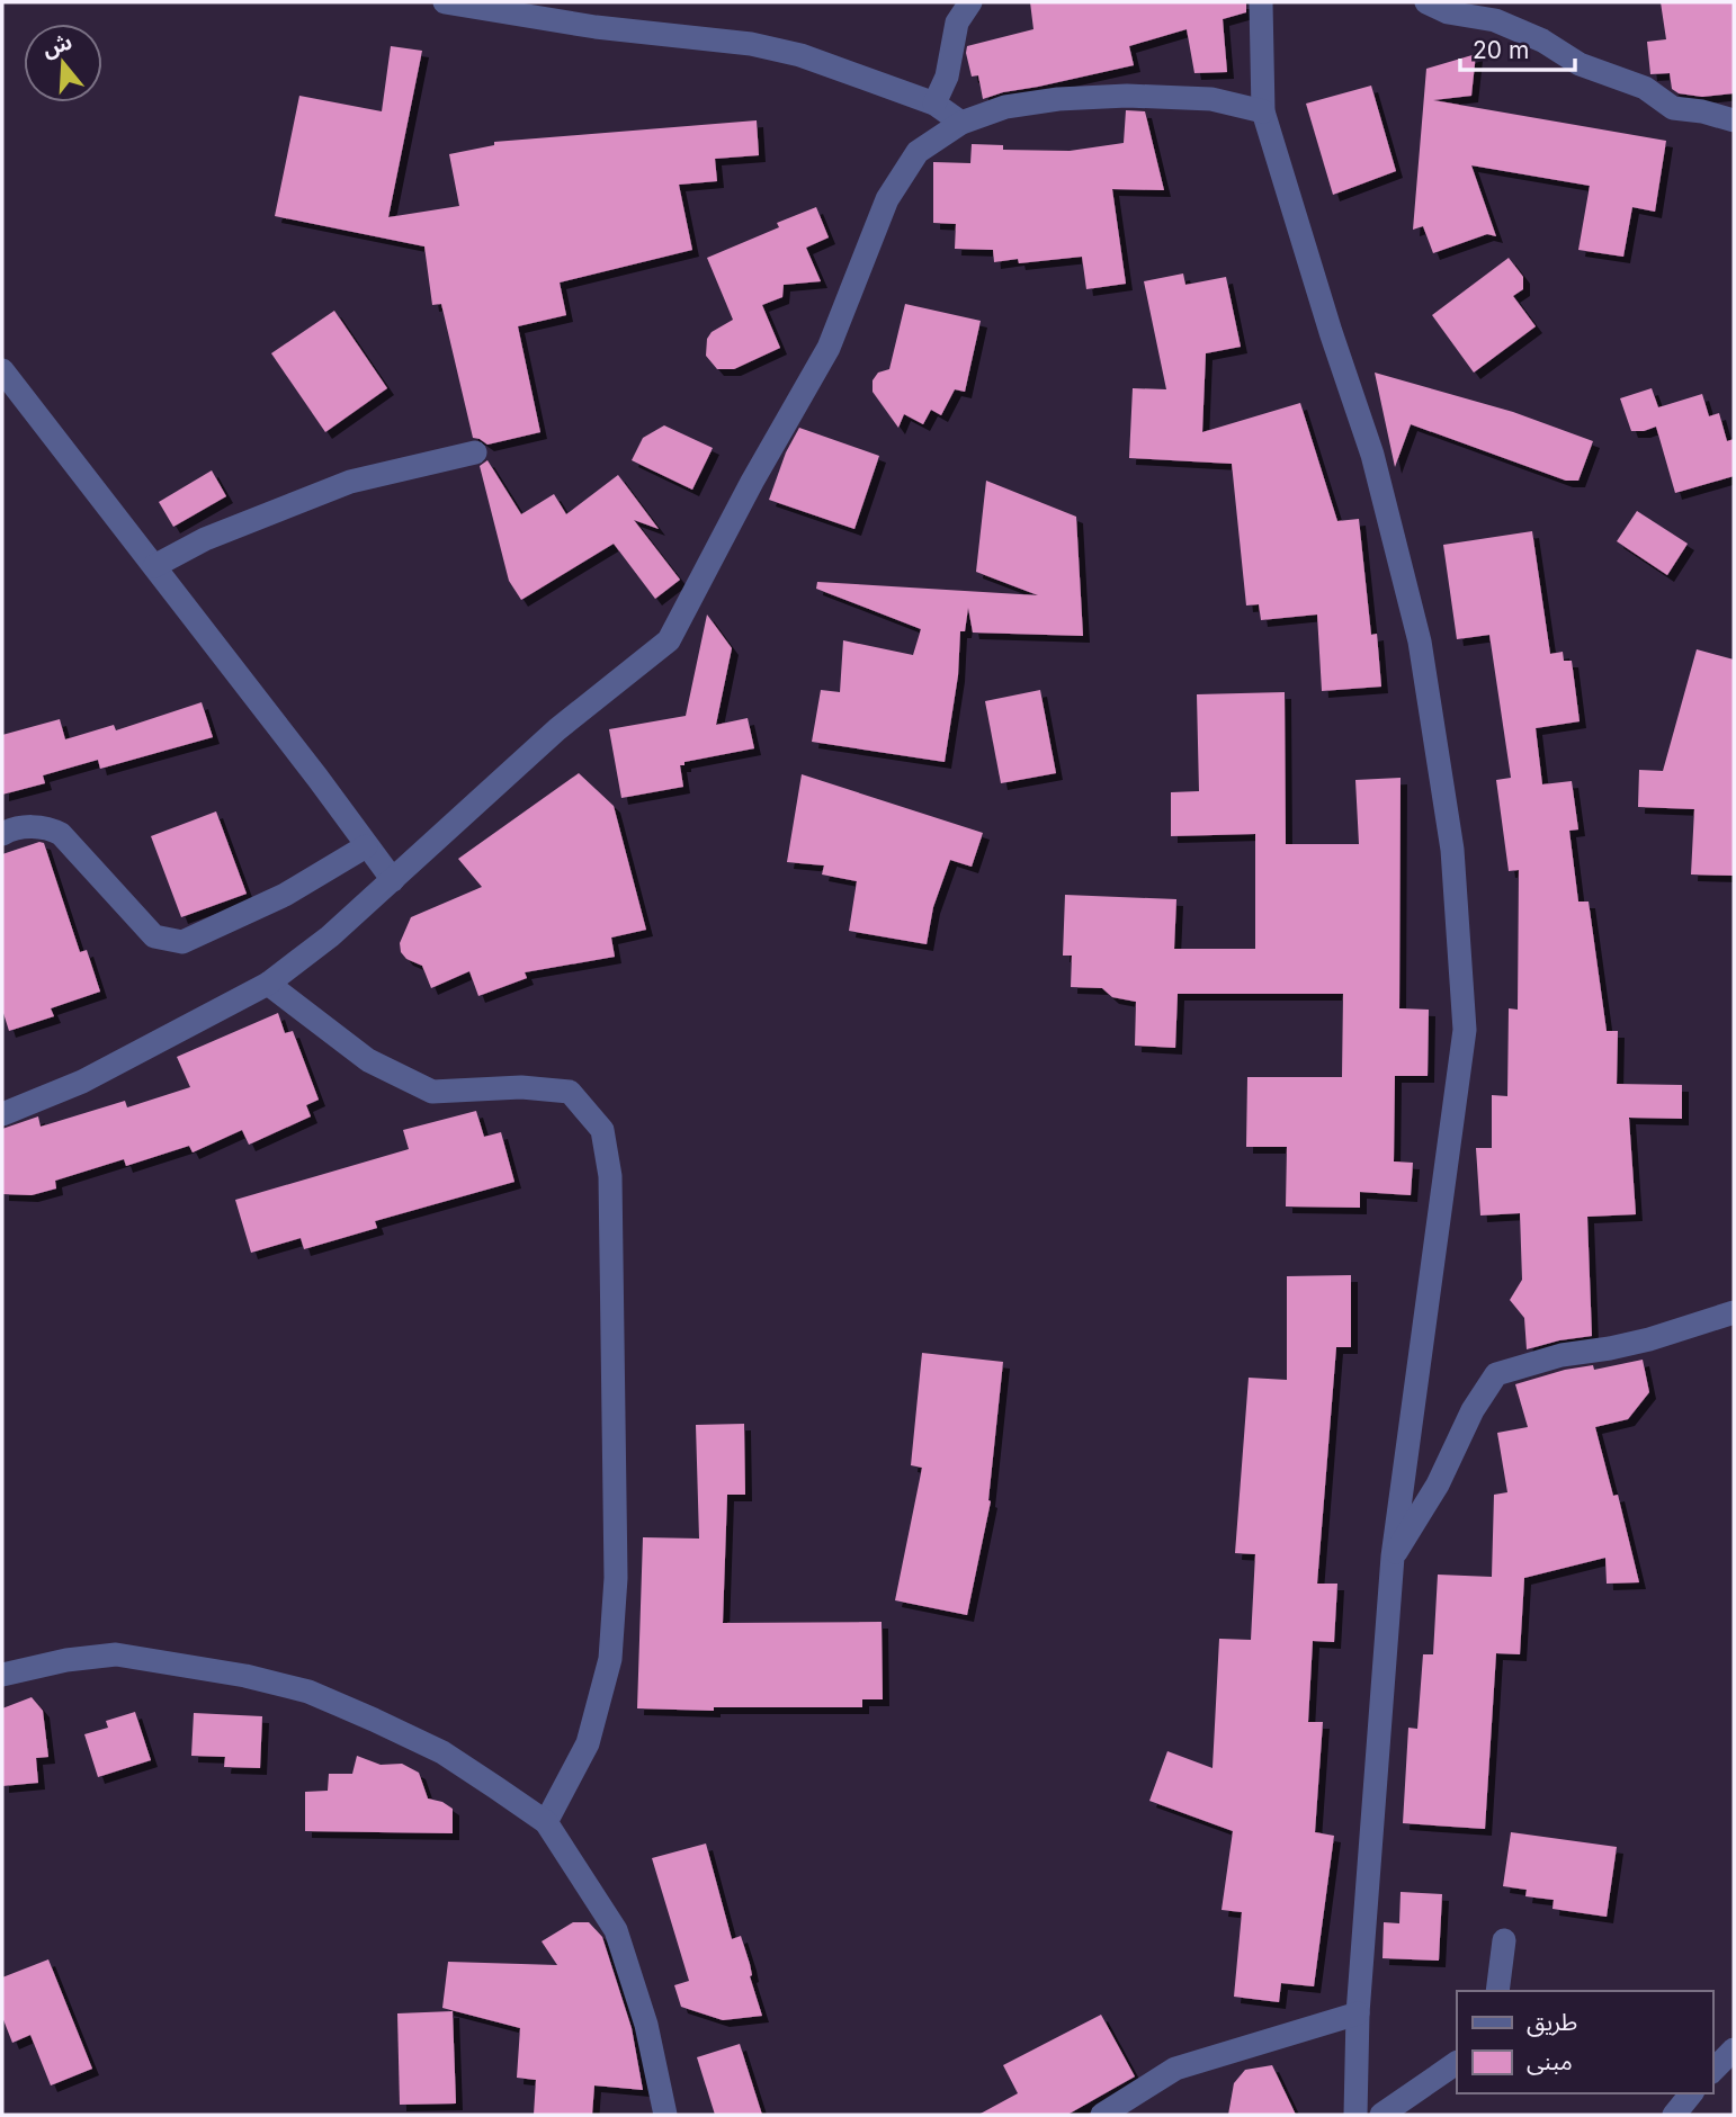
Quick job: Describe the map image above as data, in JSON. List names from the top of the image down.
{
  "legend": ["طريق", "مبنى"],
  "scale_bar": "20 m",
  "north": "top"
}
